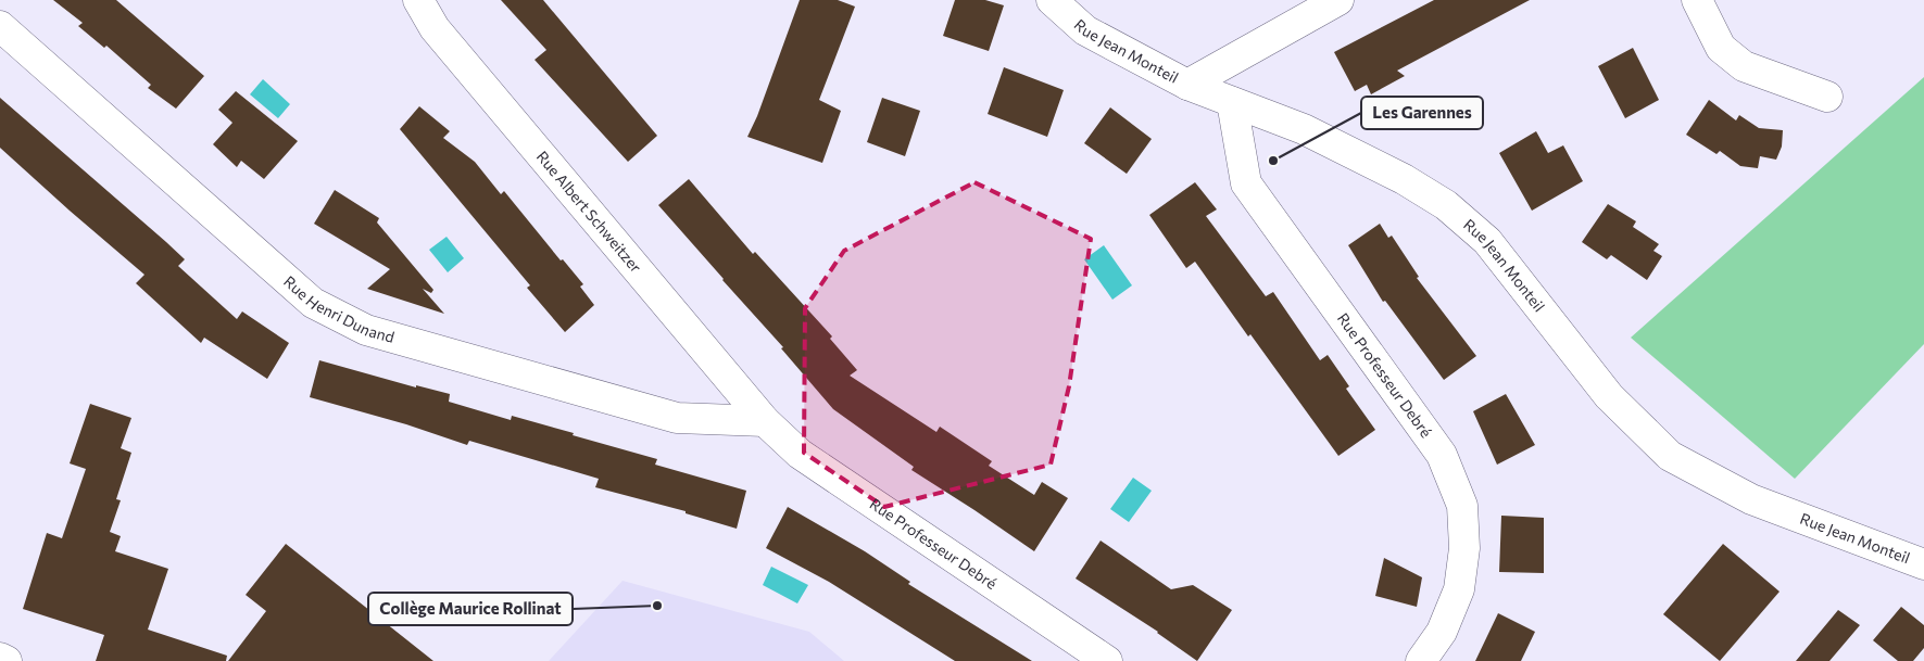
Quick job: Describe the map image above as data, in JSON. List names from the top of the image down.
{
  "streets": {
    "street": [
      "Rue Jean Monteil",
      "Rue Albert Schweitzer",
      "Rue Henri Dunand",
      "Rue Professeur Debré"
    ]
  },
  "crossings": [
    ["Rue Jean Monteil", "Rue Professeur Debré"],
    ["Rue Albert Schweitzer", "Rue Henri Dunand"],
    ["Rue Albert Schweitzer", "Rue Professeur Debré"],
    ["Rue Henri Dunand", "Rue Professeur Debré"]
  ],
  "places": ["Les Garennes", "Collège Maurice Rollinat"]
}
